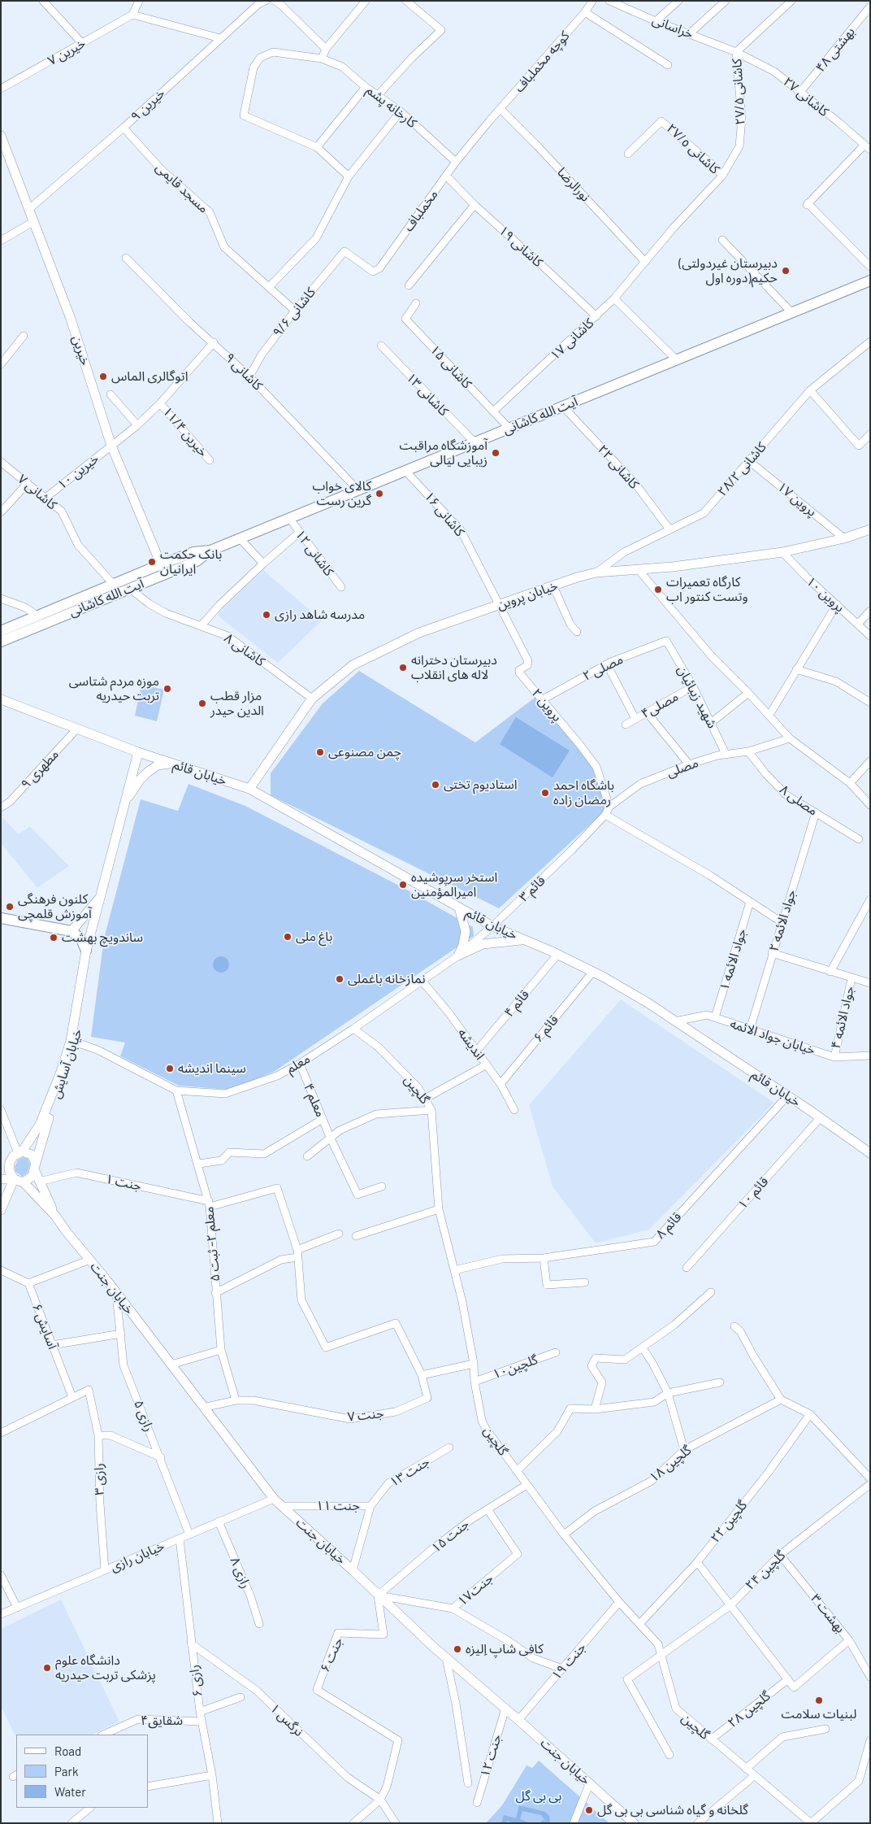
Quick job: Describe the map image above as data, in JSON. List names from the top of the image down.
{
  "streets": {
    "main road": ["آیت الله کاشانی"],
    "street": [
      "خراسانی",
      "بهشتی ۴۸",
      "خیرین ۷",
      "کوچه مخملباف",
      "کاشانی ۲۷/۵",
      "کاشانی ۲۷",
      "خیرین ۹",
      "کارخانه پشم",
      "کاشانی ٢٧/٥",
      "نورالرضا",
      "مسجد قایمی",
      "مخملباف",
      "کاشانی ۱۹",
      "کاشانی ۹/۶",
      "کاشانی ۱۷",
      "خیرین",
      "کاشانی ۱۵",
      "کاشانی ۹",
      "کاشانی ۱۳",
      "خیرین ۱۱/۴",
      "کاشانی ۲۲",
      "کاشانی ۲۸/۲",
      "خیرین ۱۰",
      "کاشانی ۷",
      "پروین ۱۷",
      "کاشانی ۱۶",
      "کاشانی ۱۲",
      "پروین ۱۰",
      "خیابان پروین",
      "کاشانی ۸",
      "مصلی ۲",
      "شهید زیبائیان",
      "پروین ۲",
      "مصلی۴",
      "مصلی",
      "مطهری ۹",
      "خیابان قائم",
      "مصلی ۸",
      "قائم ۳",
      "جواد الائمه ۲",
      "جواد الائمه ۱",
      "قائم ۴",
      "جواد الائمه ۴",
      "قائم ۶",
      "خیابان جواد الائمه",
      "اندیشه",
      "خیابان آسایش",
      "معلم",
      "گلچین",
      "معلم ۴",
      "جنت ۱",
      "قائم ۱۰",
      "قائم ۸",
      "معلم ۲- ثبت ۵",
      "خیابان جنت",
      "آسایش ۶",
      "گلچین۱۰",
      "جنت ۷",
      "رازی ۵",
      "گلچین ۱۸",
      "جنت ۱۳",
      "رازی ۳",
      "جنت ۱۱",
      "گلچین ۲۲",
      "جنت ۱۵",
      "خیابان رازی",
      "گلچین ۲۴",
      "رازی ۸",
      "جنت۱۷",
      "بهشت ۳",
      "جنت ۶",
      "جنت ۱۹",
      "رازی ۶",
      "گلچین ۲۸",
      "نرگس ۱",
      "شقایق۴",
      "جنت ۱۲"
    ]
  },
  "crossings": [
    ["خراسانی", "کاشانی ۲۷/۵"],
    ["خراسانی", "کاشانی ۲۷"],
    ["بهشتی ۴۸", "کاشانی ۲۷"],
    ["کوچه مخملباف", "نورالرضا"],
    ["کوچه مخملباف", "مخملباف"],
    ["کاشانی ۲۷/۵", "کاشانی ۲۷"],
    ["کاشانی ۲۷/۵", "کاشانی ٢٧/٥"],
    ["کاشانی ۲۷/۵", "نورالرضا"],
    ["کاشانی ۲۷/۵", "کاشانی ۱۷"],
    ["خیرین ۹", "مسجد قایمی"],
    ["خیرین ۹", "خیرین"],
    ["کارخانه پشم", "مخملباف"],
    ["نورالرضا", "کاشانی ۱۷"],
    ["مسجد قایمی", "کاشانی ۹/۶"],
    ["مخملباف", "کاشانی ۱۹"],
    ["مخملباف", "کاشانی ۹/۶"],
    ["کاشانی ۱۹", "کاشانی ۱۷"],
    ["کاشانی ۹/۶", "کاشانی ۹"],
    ["کاشانی ۱۷", "کاشانی ۱۵"],
    ["خیرین", "آیت الله کاشانی"],
    ["خیرین", "خیرین ۱۰"],
    ["کاشانی ۱۵", "آیت الله کاشانی"],
    ["کاشانی ۹", "آیت الله کاشانی"],
    ["کاشانی ۹", "خیرین ۱۰"],
    ["کاشانی ۱۳", "آیت الله کاشانی"],
    ["آیت الله کاشانی", "کاشانی ۲۲"],
    ["آیت الله کاشانی", "کاشانی ۷"],
    ["آیت الله کاشانی", "کاشانی ۱۶"],
    ["آیت الله کاشانی", "کاشانی ۱۲"],
    ["آیت الله کاشانی", "کاشانی ۸"],
    ["خیرین ۱۱/۴", "خیرین ۱۰"],
    ["کاشانی ۲۲", "کاشانی ۲۸/۲"],
    ["کاشانی ۲۸/۲", "پروین ۱۷"],
    ["کاشانی ۲۸/۲", "خیابان پروین"],
    ["خیرین ۱۰", "کاشانی ۷"],
    ["پروین ۱۷", "خیابان پروین"],
    ["کاشانی ۱۶", "خیابان پروین"],
    ["کاشانی ۱۶", "پروین ۲"],
    ["پروین ۱۰", "خیابان پروین"],
    ["خیابان پروین", "کاشانی ۸"],
    ["خیابان پروین", "پروین ۲"],
    ["خیابان پروین", "خیابان قائم"],
    ["مصلی ۲", "شهید زیبائیان"],
    ["مصلی ۲", "پروین ۲"],
    ["شهید زیبائیان", "مصلی۴"],
    ["شهید زیبائیان", "مصلی"],
    ["پروین ۲", "مصلی"],
    ["مصلی", "مصلی ۸"],
    ["مطهری ۹", "خیابان قائم"],
    ["خیابان قائم", "قائم ۳"],
    ["خیابان قائم", "قائم ۴"],
    ["خیابان قائم", "قائم ۶"],
    ["خیابان قائم", "خیابان جواد الائمه"],
    ["خیابان قائم", "خیابان آسایش"],
    ["خیابان قائم", "معلم"],
    ["خیابان قائم", "قائم ۱۰"],
    ["خیابان قائم", "قائم ۸"],
    ["مصلی ۸", "جواد الائمه ۲"],
    ["قائم ۳", "معلم"],
    ["جواد الائمه ۲", "خیابان جواد الائمه"],
    ["جواد الائمه ۱", "خیابان جواد الائمه"],
    ["قائم ۴", "اندیشه"],
    ["جواد الائمه ۴", "خیابان جواد الائمه"],
    ["قائم ۶", "اندیشه"],
    ["اندیشه", "معلم"],
    ["خیابان آسایش", "معلم"],
    ["خیابان آسایش", "خیابان جنت"],
    ["معلم", "گلچین"],
    ["معلم", "معلم ۴"],
    ["معلم", "معلم ۲- ثبت ۵"],
    ["گلچین", "قائم ۸"],
    ["گلچین", "گلچین۱۰"],
    ["گلچین", "گلچین ۱۸"],
    ["گلچین", "گلچین ۲۲"],
    ["گلچین", "جنت ۱۵"],
    ["گلچین", "گلچین ۲۴"],
    ["گلچین", "جنت ۱۹"],
    ["گلچین", "گلچین ۲۸"],
    ["جنت ۱", "معلم ۲- ثبت ۵"],
    ["جنت ۱", "خیابان جنت"],
    ["معلم ۲- ثبت ۵", "جنت ۷"],
    ["خیابان جنت", "جنت ۷"],
    ["خیابان جنت", "رازی ۵"],
    ["خیابان جنت", "جنت ۱۳"],
    ["خیابان جنت", "جنت ۱۱"],
    ["خیابان جنت", "جنت ۱۵"],
    ["خیابان جنت", "خیابان رازی"],
    ["خیابان جنت", "جنت۱۷"],
    ["خیابان جنت", "جنت ۶"],
    ["خیابان جنت", "جنت ۱۹"],
    ["خیابان جنت", "جنت ۱۲"],
    ["آسایش ۶", "رازی ۳"],
    ["رازی ۵", "خیابان رازی"],
    ["جنت ۱۳", "جنت ۱۱"],
    ["رازی ۳", "خیابان رازی"],
    ["جنت ۱۵", "جنت۱۷"],
    ["جنت ۱۵", "جنت ۶"],
    ["خیابان رازی", "رازی ۸"],
    ["خیابان رازی", "رازی ۶"],
    ["گلچین ۲۴", "بهشت ۳"],
    ["جنت۱۷", "جنت ۶"],
    ["جنت ۶", "نرگس ۱"],
    ["رازی ۶", "نرگس ۱"],
    ["رازی ۶", "شقایق۴"]
  ],
  "parks": ["بی بی گل"],
  "places": [
    "(دبیرستان غيردولتی حکیم(دوره اول",
    "اتوگالری الماس",
    "آموزشگاه مراقبت زیبایی لیالی",
    "کالای خواب گرین رست",
    "بانک حکمت ایرانیان",
    "کارگاه تعمیرات وتست کنتور اب",
    "مدرسه شاهد رازی",
    "دبیرستان دخترانه لاله های انقلاب",
    "موزه مردم شتاسی تربت حیدریه",
    "مزار قطب الدین حیدر",
    "چمن مصنوعی",
    "استادیوم تختی",
    "باشگاه احمد رمضان زاده",
    "استخر سرپوشیده امیرالمؤمنین",
    "کلنون فرهنگی آموزش قلمچی",
    "باغ ملی",
    "ساندویچ بهشت",
    "نمازخانه باغملی",
    "سینما اندیشه",
    "کافی شاپ اِلیزه",
    "دانشگاه علوم پزشکی تربت حیدریه",
    "لبنیات سلامت",
    "گلخانه و گیاه شناسی بی بی گل"
  ],
  "legend": ["Road", "Park", "Water"]
}
